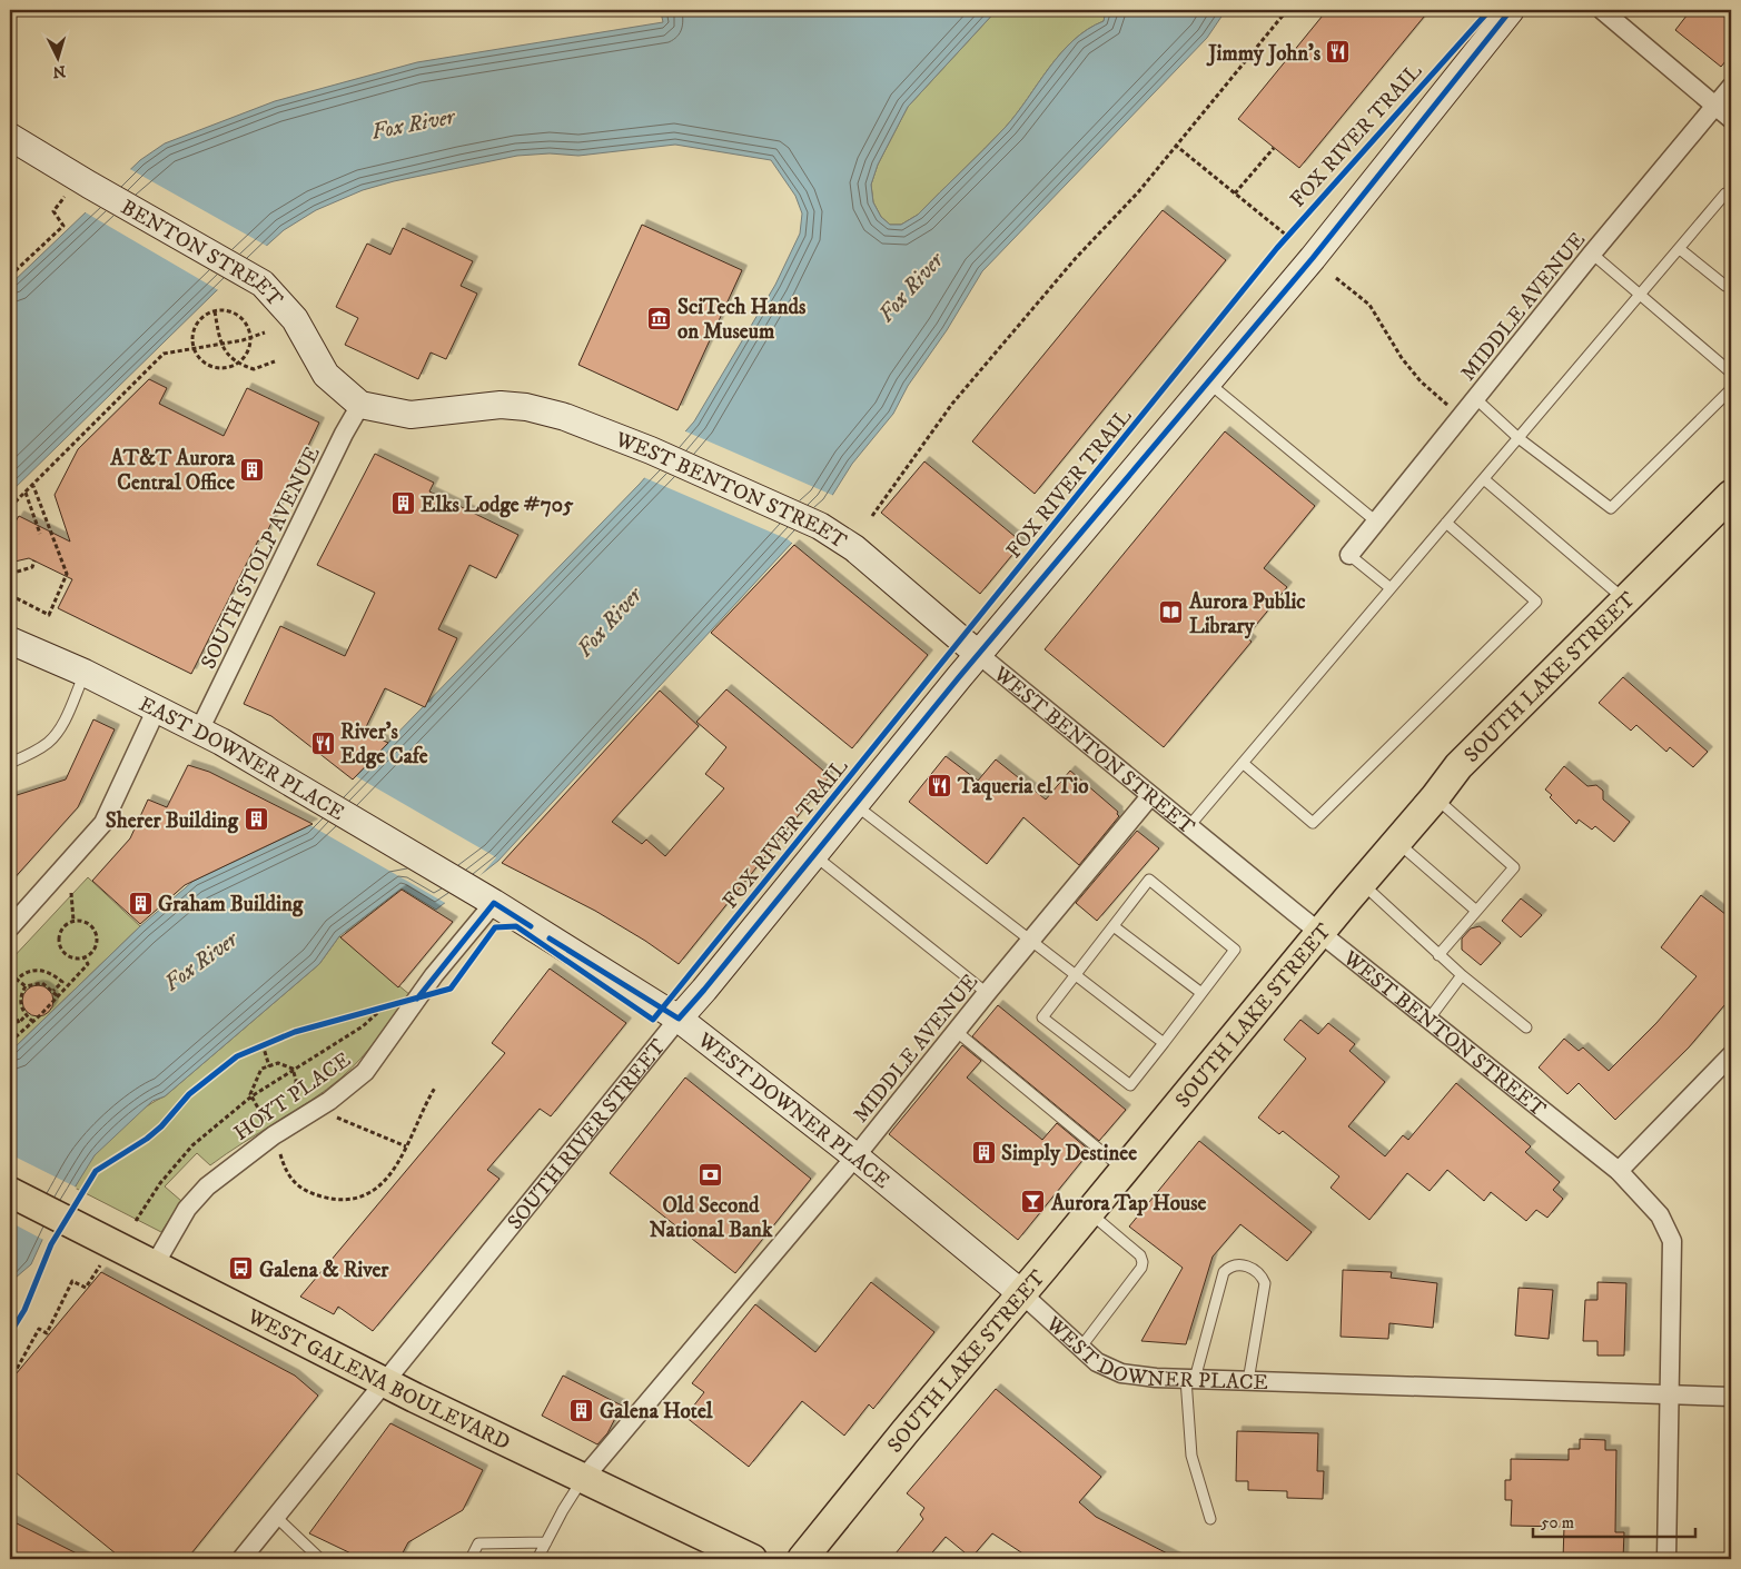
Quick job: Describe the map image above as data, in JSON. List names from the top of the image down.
{
  "streets": {
    "main road": ["SOUTH LAKE STREET", "WEST GALENA BOULEVARD"],
    "street": [
      "BENTON STREET",
      "MIDDLE AVENUE",
      "WEST BENTON STREET",
      "SOUTH STOLP AVENUE",
      "EAST DOWNER PLACE",
      "HOYT PLACE",
      "WEST DOWNER PLACE",
      "SOUTH RIVER STREET"
    ],
    "cycle path": ["FOX RIVER TRAIL"]
  },
  "crossings": [
    ["BENTON STREET", "WEST BENTON STREET"],
    ["BENTON STREET", "SOUTH STOLP AVENUE"],
    ["MIDDLE AVENUE", "WEST BENTON STREET"],
    ["MIDDLE AVENUE", "WEST DOWNER PLACE"],
    ["MIDDLE AVENUE", "WEST GALENA BOULEVARD"],
    ["WEST BENTON STREET", "SOUTH STOLP AVENUE"],
    ["WEST BENTON STREET", "SOUTH LAKE STREET"],
    ["WEST BENTON STREET", "WEST DOWNER PLACE"],
    ["WEST BENTON STREET", "SOUTH RIVER STREET"],
    ["SOUTH STOLP AVENUE", "EAST DOWNER PLACE"],
    ["SOUTH LAKE STREET", "WEST DOWNER PLACE"],
    ["EAST DOWNER PLACE", "WEST DOWNER PLACE"],
    ["HOYT PLACE", "WEST DOWNER PLACE"],
    ["HOYT PLACE", "WEST GALENA BOULEVARD"],
    ["WEST DOWNER PLACE", "SOUTH RIVER STREET"],
    ["SOUTH RIVER STREET", "WEST GALENA BOULEVARD"]
  ],
  "water": ["Fox River"],
  "places": {
    "restaurant": ["Jimmy John's", "River's Edge Cafe", "Taqueria el Tio"],
    "museum": ["SciTech Hands on Museum"],
    "building": [
      "AT&T Aurora Central Office",
      "Elks Lodge #705",
      "Sherer Building",
      "Graham Building",
      "Simply Destinee",
      "Galena Hotel"
    ],
    "library": ["Aurora Public Library"],
    "bank": ["Old Second National Bank"],
    "bar": ["Aurora Tap House"],
    "bus stop": ["Galena & River"]
  },
  "scale_bar": "50 m",
  "north": "bottom"
}
